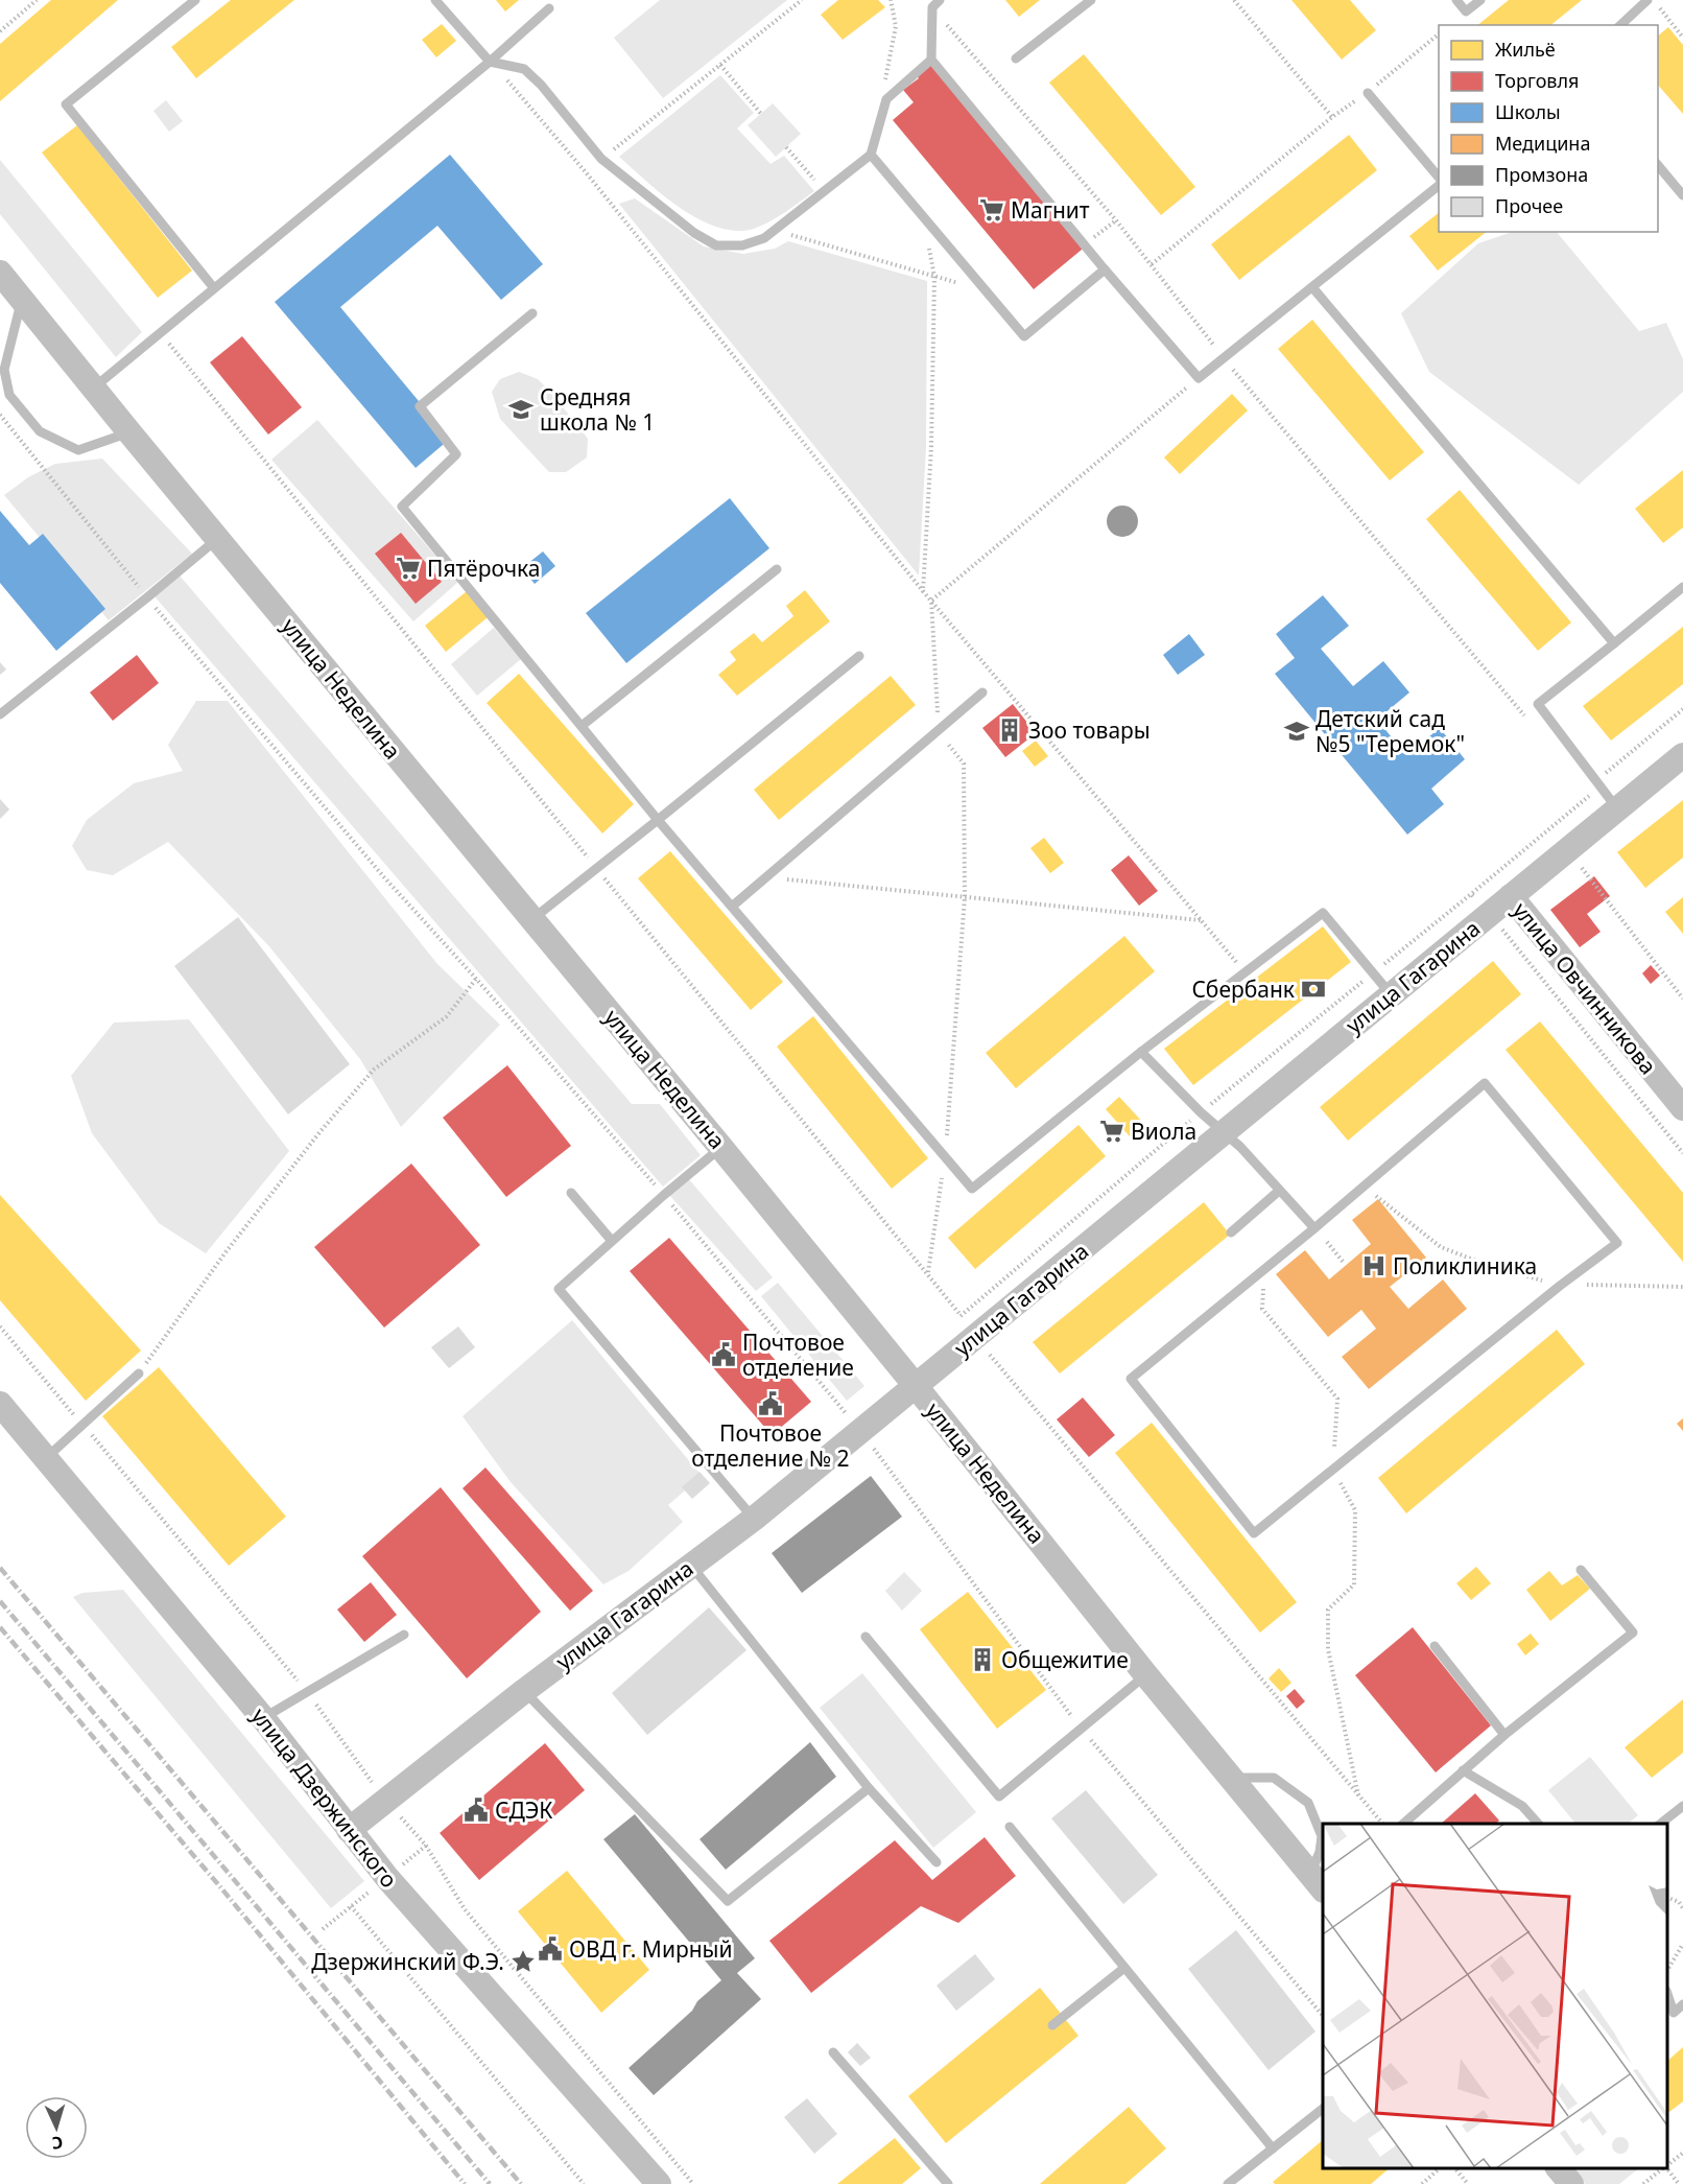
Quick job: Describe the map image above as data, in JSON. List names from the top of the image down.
{
  "streets": {
    "street": [
      "улица Неделина",
      "улица Гагарина",
      "улица Овчинникова",
      "улица Дзержинского"
    ]
  },
  "crossings": [
    ["улица Неделина", "улица Гагарина"],
    ["улица Гагарина", "улица Овчинникова"],
    ["улица Гагарина", "улица Дзержинского"]
  ],
  "places": {
    "supermarket": ["Магнит", "Пятёрочка", "Виола"],
    "school or university": ["Средняя школа № 1", "Детский сад №5 \"Теремок\""],
    "building": ["Зоо товары", "Общежитие"],
    "bank": ["Сбербанк"],
    "hospital": ["Поликлиника"],
    "public building": [
      "Почтовое отделение",
      "Почтовое отделение № 2",
      "СДЭК",
      "ОВД г. Мирный"
    ],
    "place": ["Дзержинский Ф.Э."]
  },
  "legend": [
    "Жильё",
    "Торговля",
    "Школы",
    "Медицина",
    "Промзона",
    "Прочее"
  ],
  "north": "bottom"
}
